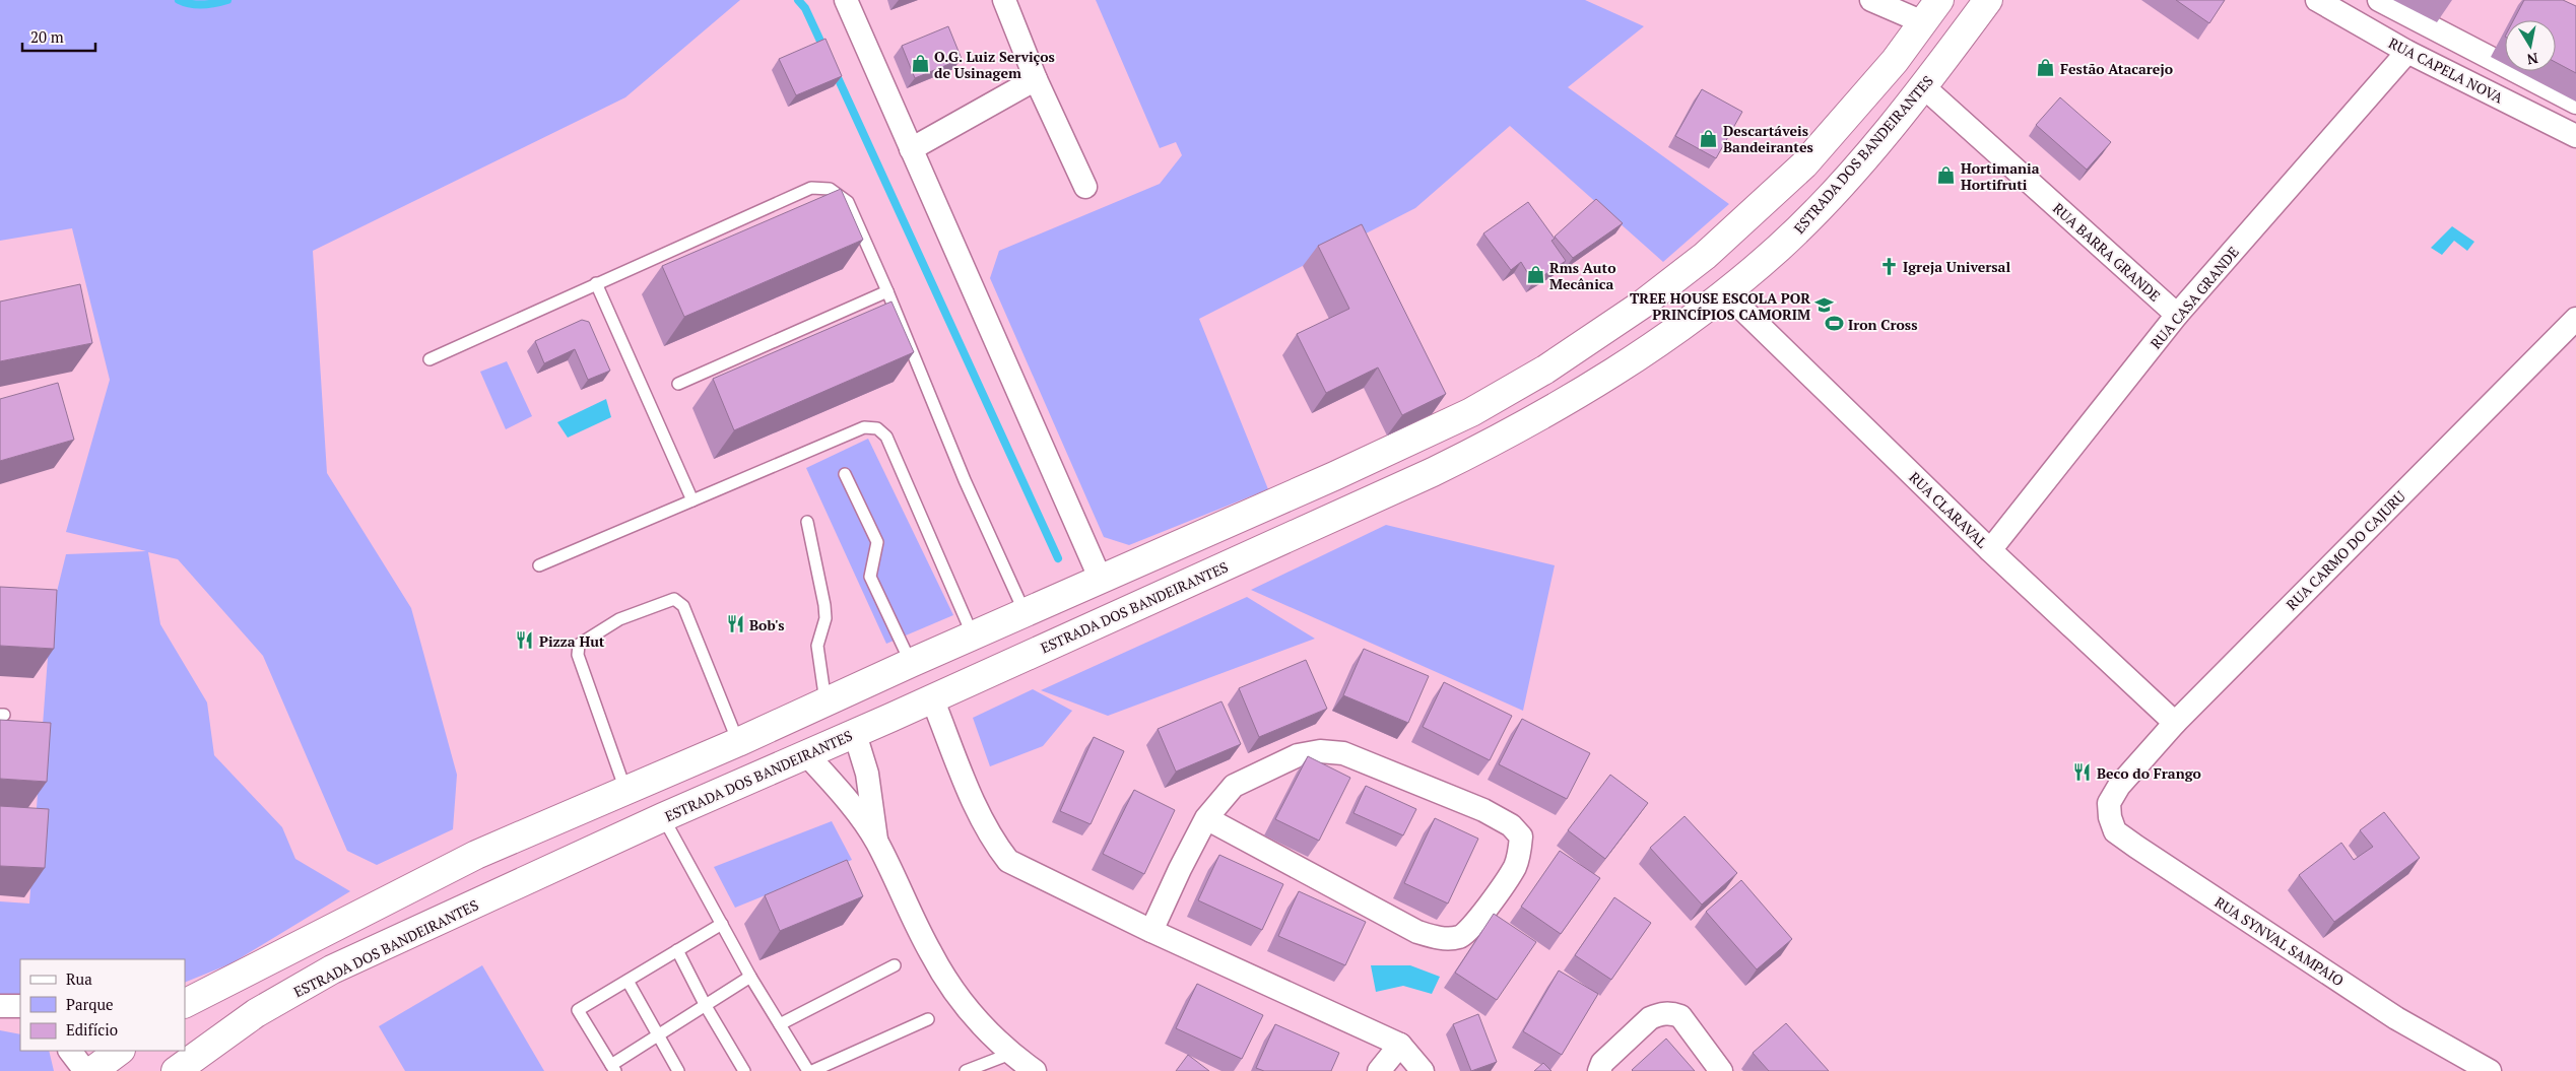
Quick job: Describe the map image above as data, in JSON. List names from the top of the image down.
{
  "streets": {
    "main road": ["ESTRADA DOS BANDEIRANTES"],
    "street": [
      "RUA CAPELA NOVA",
      "RUA BARRA GRANDE",
      "RUA CASA GRANDE",
      "RUA CLARAVAL",
      "RUA CARMO DO CAJURU",
      "RUA SYNVAL SAMPAIO"
    ]
  },
  "crossings": [
    ["RUA CAPELA NOVA", "RUA CASA GRANDE"],
    ["ESTRADA DOS BANDEIRANTES", "RUA BARRA GRANDE"],
    ["ESTRADA DOS BANDEIRANTES", "RUA CLARAVAL"],
    ["RUA BARRA GRANDE", "RUA CASA GRANDE"],
    ["RUA CASA GRANDE", "RUA CLARAVAL"],
    ["RUA CLARAVAL", "RUA CARMO DO CAJURU"],
    ["RUA CARMO DO CAJURU", "RUA SYNVAL SAMPAIO"]
  ],
  "places": {
    "shop": [
      "O.G. Luiz Serviços de Usinagem",
      "Festão Atacarejo",
      "Descartáveis Bandeirantes",
      "Hortimania Hortifruti",
      "Rms Auto Mecânica"
    ],
    "church": ["Igreja Universal"],
    "school or university": ["TREE HOUSE ESCOLA POR PRINCÍPIOS CAMORIM"],
    "sports": ["Iron Cross"],
    "restaurant": ["Bob's", "Pizza Hut", "Beco do Frango"]
  },
  "legend": ["Rua", "Parque", "Edifício"],
  "scale_bar": "20 m",
  "north": "bottom"
}
